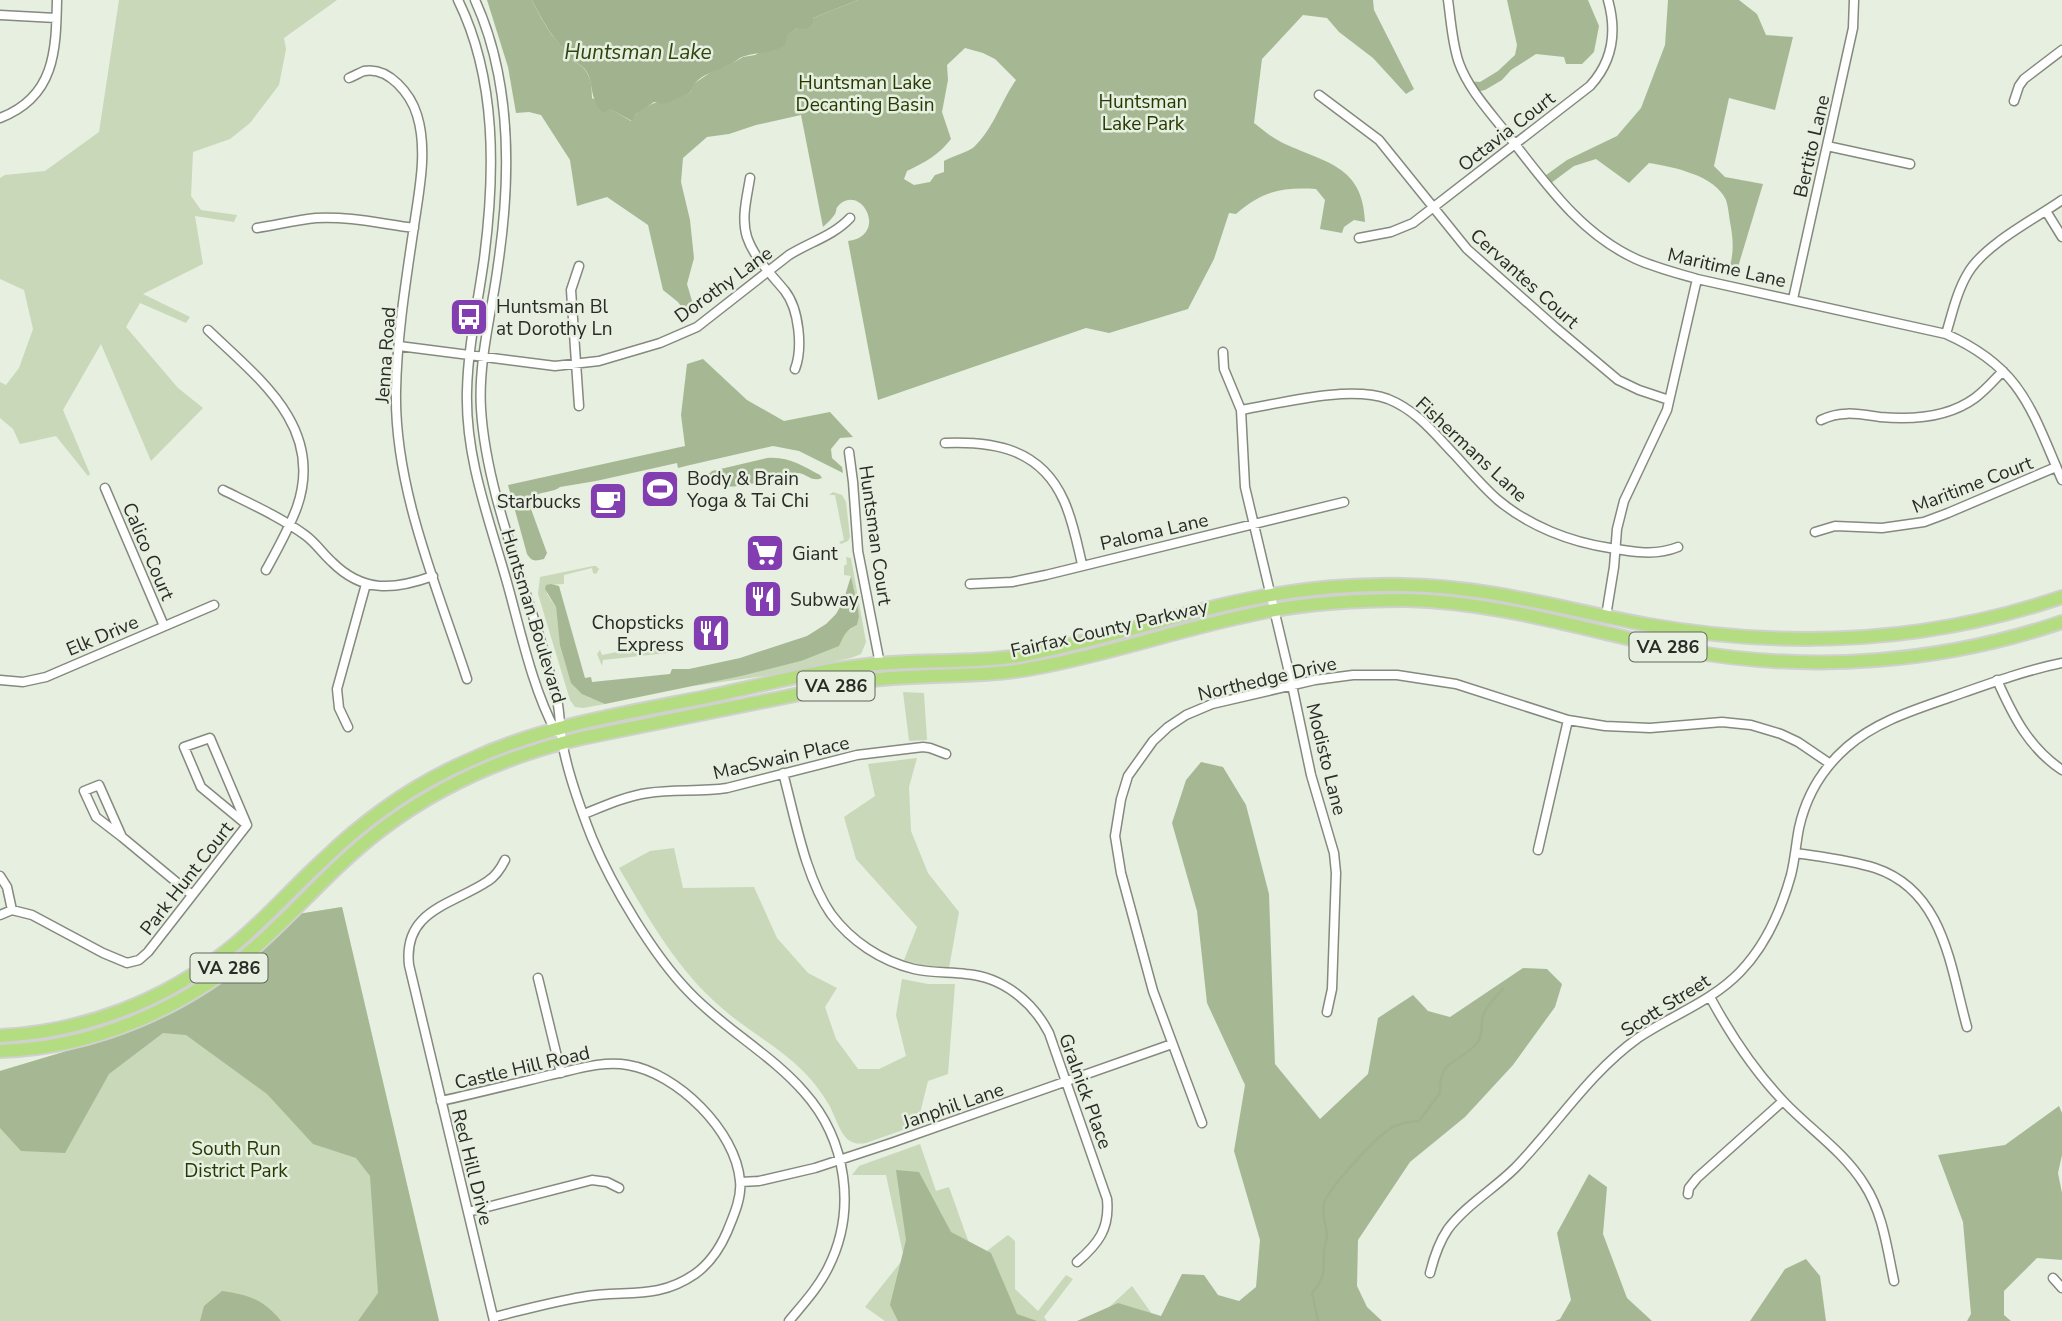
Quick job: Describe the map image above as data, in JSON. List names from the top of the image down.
{
  "streets": {
    "highway": ["Fairfax County Parkway", "VA 286"],
    "street": [
      "Octavia Court",
      "Bertito Lane",
      "Maritime Lane",
      "Cervantes Court",
      "Dorothy Lane",
      "Jenna Road",
      "Fishermans Lane",
      "Maritime Court",
      "Paloma Lane",
      "Huntsman Court",
      "Calico Court",
      "Huntsman Boulevard",
      "Elk Drive",
      "Northedge Drive",
      "MacSwain Place",
      "Modisto Lane",
      "Park Hunt Court",
      "Scott Street",
      "Castle Hill Road",
      "Gralnick Place",
      "Janphil Lane",
      "Red Hill Drive"
    ]
  },
  "crossings": [
    ["Octavia Court", "Maritime Lane"],
    ["Octavia Court", "Cervantes Court"],
    ["Bertito Lane", "Maritime Lane"],
    ["Maritime Lane", "Maritime Court"],
    ["Dorothy Lane", "Jenna Road"],
    ["Dorothy Lane", "Huntsman Boulevard"],
    ["Fishermans Lane", "Modisto Lane"],
    ["Paloma Lane", "Modisto Lane"],
    ["Huntsman Court", "Fairfax County Parkway"],
    ["Calico Court", "Elk Drive"],
    ["Huntsman Boulevard", "Fairfax County Parkway"],
    ["Huntsman Boulevard", "MacSwain Place"],
    ["Huntsman Boulevard", "Janphil Lane"],
    ["Fairfax County Parkway", "Modisto Lane"],
    ["Northedge Drive", "Modisto Lane"],
    ["Northedge Drive", "Scott Street"],
    ["Northedge Drive", "Janphil Lane"],
    ["MacSwain Place", "Gralnick Place"],
    ["Castle Hill Road", "Janphil Lane"],
    ["Castle Hill Road", "Red Hill Drive"],
    ["Gralnick Place", "Janphil Lane"]
  ],
  "water": ["Huntsman Lake"],
  "parks": ["Huntsman Lake Decanting Basin", "Huntsman Lake Park", "South Run District Park"],
  "places": {
    "bus stop": ["Huntsman Bl at Dorothy Ln"],
    "sports": ["Body & Brain Yoga & Tai Chi"],
    "cafe": ["Starbucks"],
    "supermarket": ["Giant"],
    "restaurant": ["Subway", "Chopsticks Express"]
  }
}
